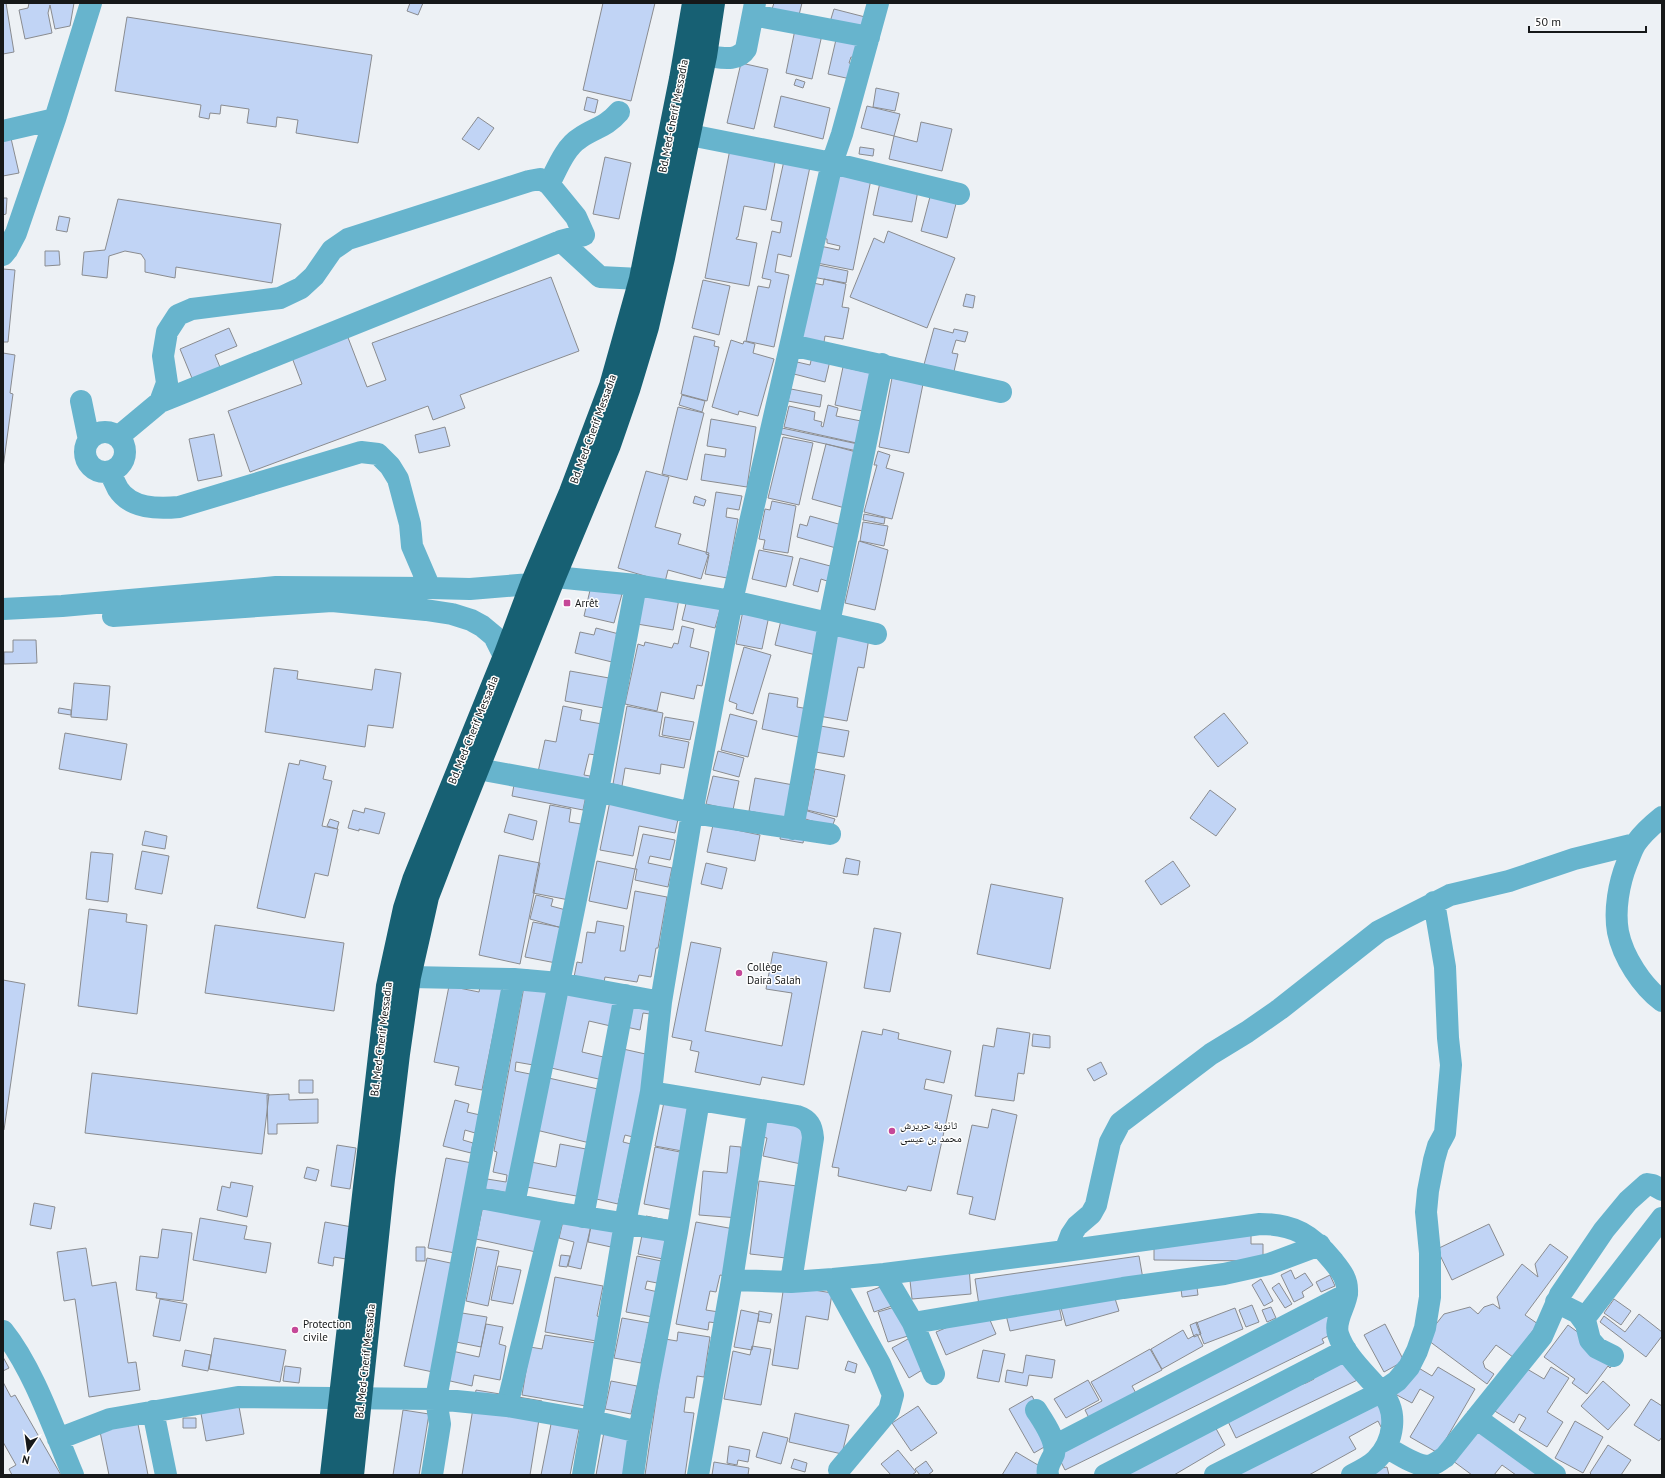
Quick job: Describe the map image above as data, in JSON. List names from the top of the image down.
{
  "streets": {
    "highway": ["Bd. Med-Cherif Messadia"]
  },
  "places": {
    "transit": ["Arrêt"],
    "other": ["Collège Daira Salah", "ثانوية حريرش محمد بن عيسى", "Protection civile"]
  },
  "scale_bar": "50 m",
  "north": "bottom"
}
